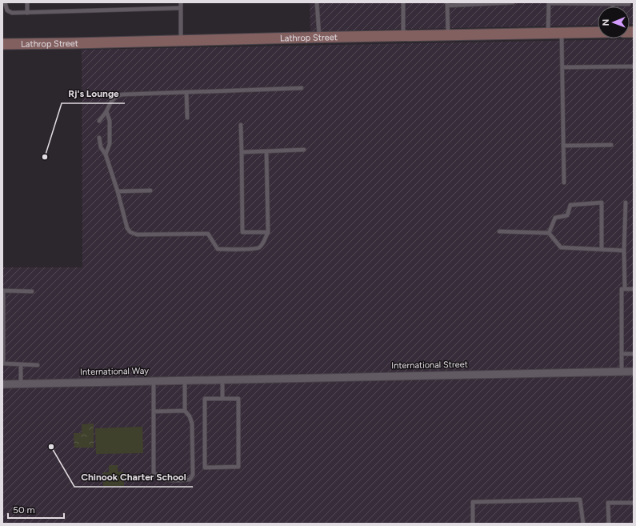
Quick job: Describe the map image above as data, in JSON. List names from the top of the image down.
{
  "streets": {
    "main road": ["Lathrop Street"],
    "street": ["International Street", "International Way"]
  },
  "crossings": [
    ["International Street", "International Way"]
  ],
  "places": ["Rj's Lounge", "Chinook Charter School"],
  "scale_bar": "50 m",
  "north": "left"
}
